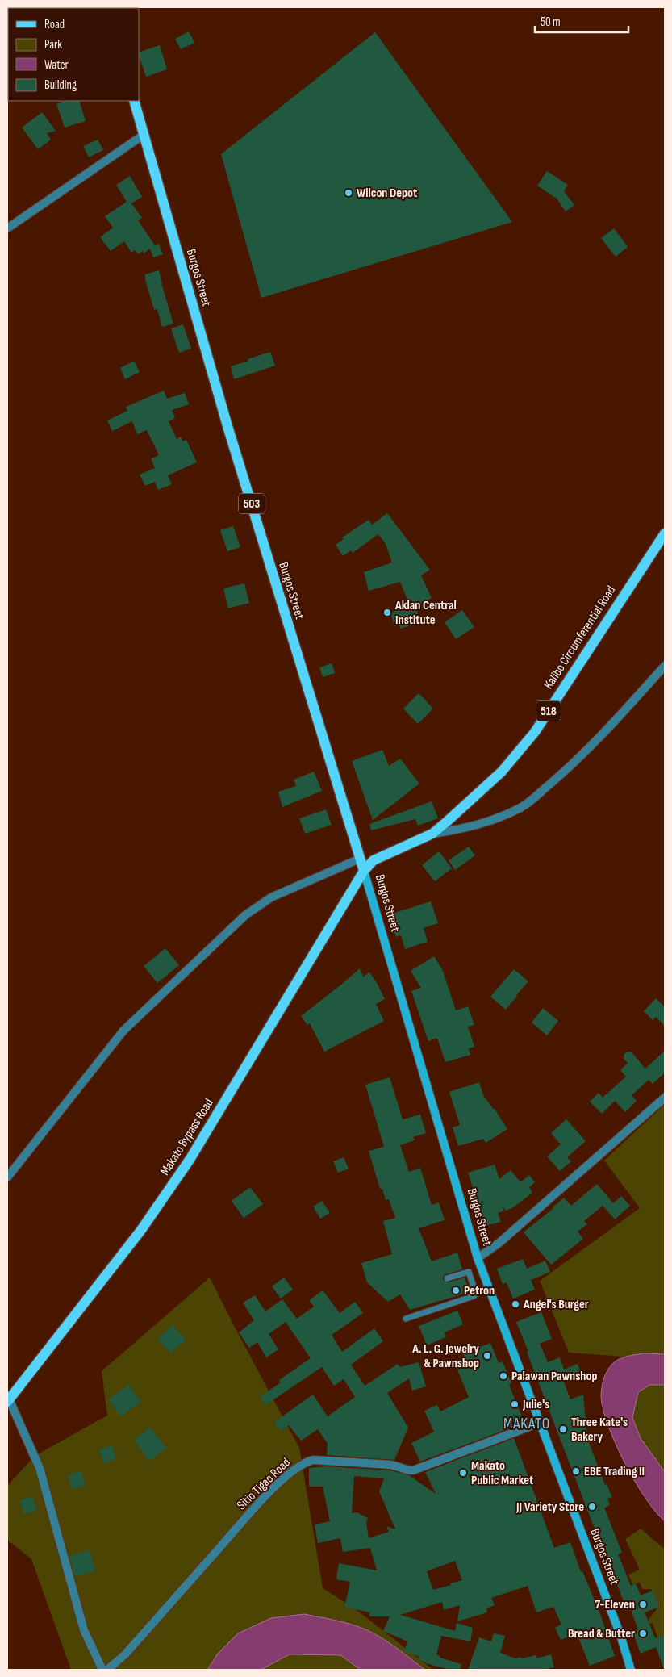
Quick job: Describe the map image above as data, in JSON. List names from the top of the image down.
{
  "streets": {
    "main road": [
      "Burgos Street",
      "503",
      "Kalibo Circumferential Road",
      "518",
      "Makato Bypass Road"
    ],
    "street": ["Sitio Tigao Road"]
  },
  "crossings": [
    ["Burgos Street", "503"],
    ["Burgos Street", "Kalibo Circumferential Road"],
    ["Burgos Street", "Makato Bypass Road"],
    ["Burgos Street", "Sitio Tigao Road"],
    ["Kalibo Circumferential Road", "Makato Bypass Road"]
  ],
  "districts": ["MAKATO"],
  "places": [
    "Wilcon Depot",
    "Aklan Central Institute",
    "Petron",
    "Angel's Burger",
    "A. L. G. Jewelry & Pawnshop",
    "Palawan Pawnshop",
    "Julie's",
    "Three Kate's Bakery",
    "EBE Trading II",
    "Makato Public Market",
    "JJ Variety Store",
    "7-Eleven",
    "Bread & Butter"
  ],
  "legend": [
    "Road",
    "Park",
    "Water",
    "Building"
  ],
  "scale_bar": "50 m"
}
